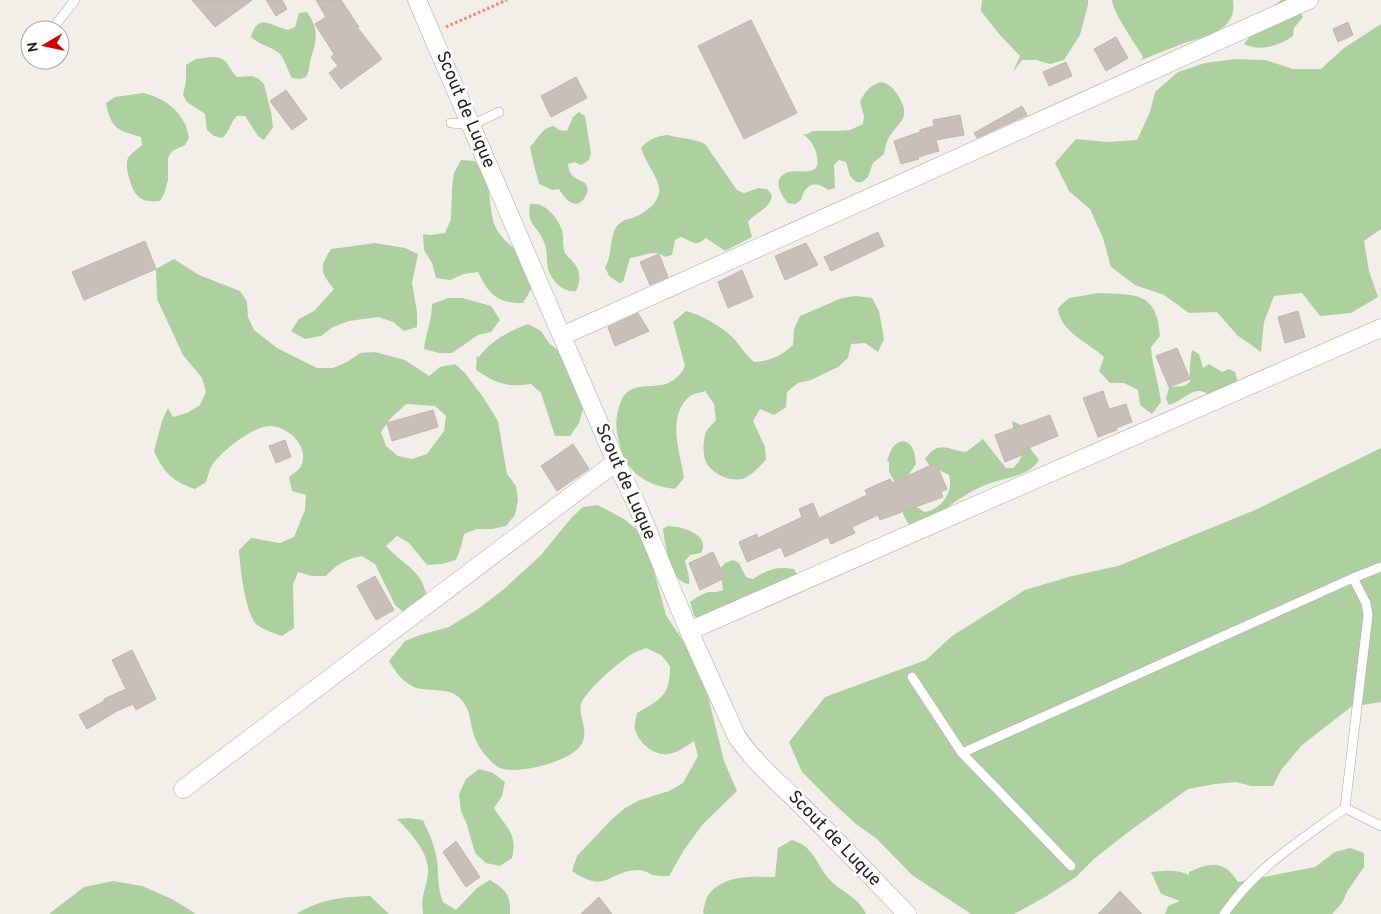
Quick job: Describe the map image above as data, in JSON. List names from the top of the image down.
{
  "streets": {
    "street": ["Scout de Luque"]
  },
  "north": "left"
}
